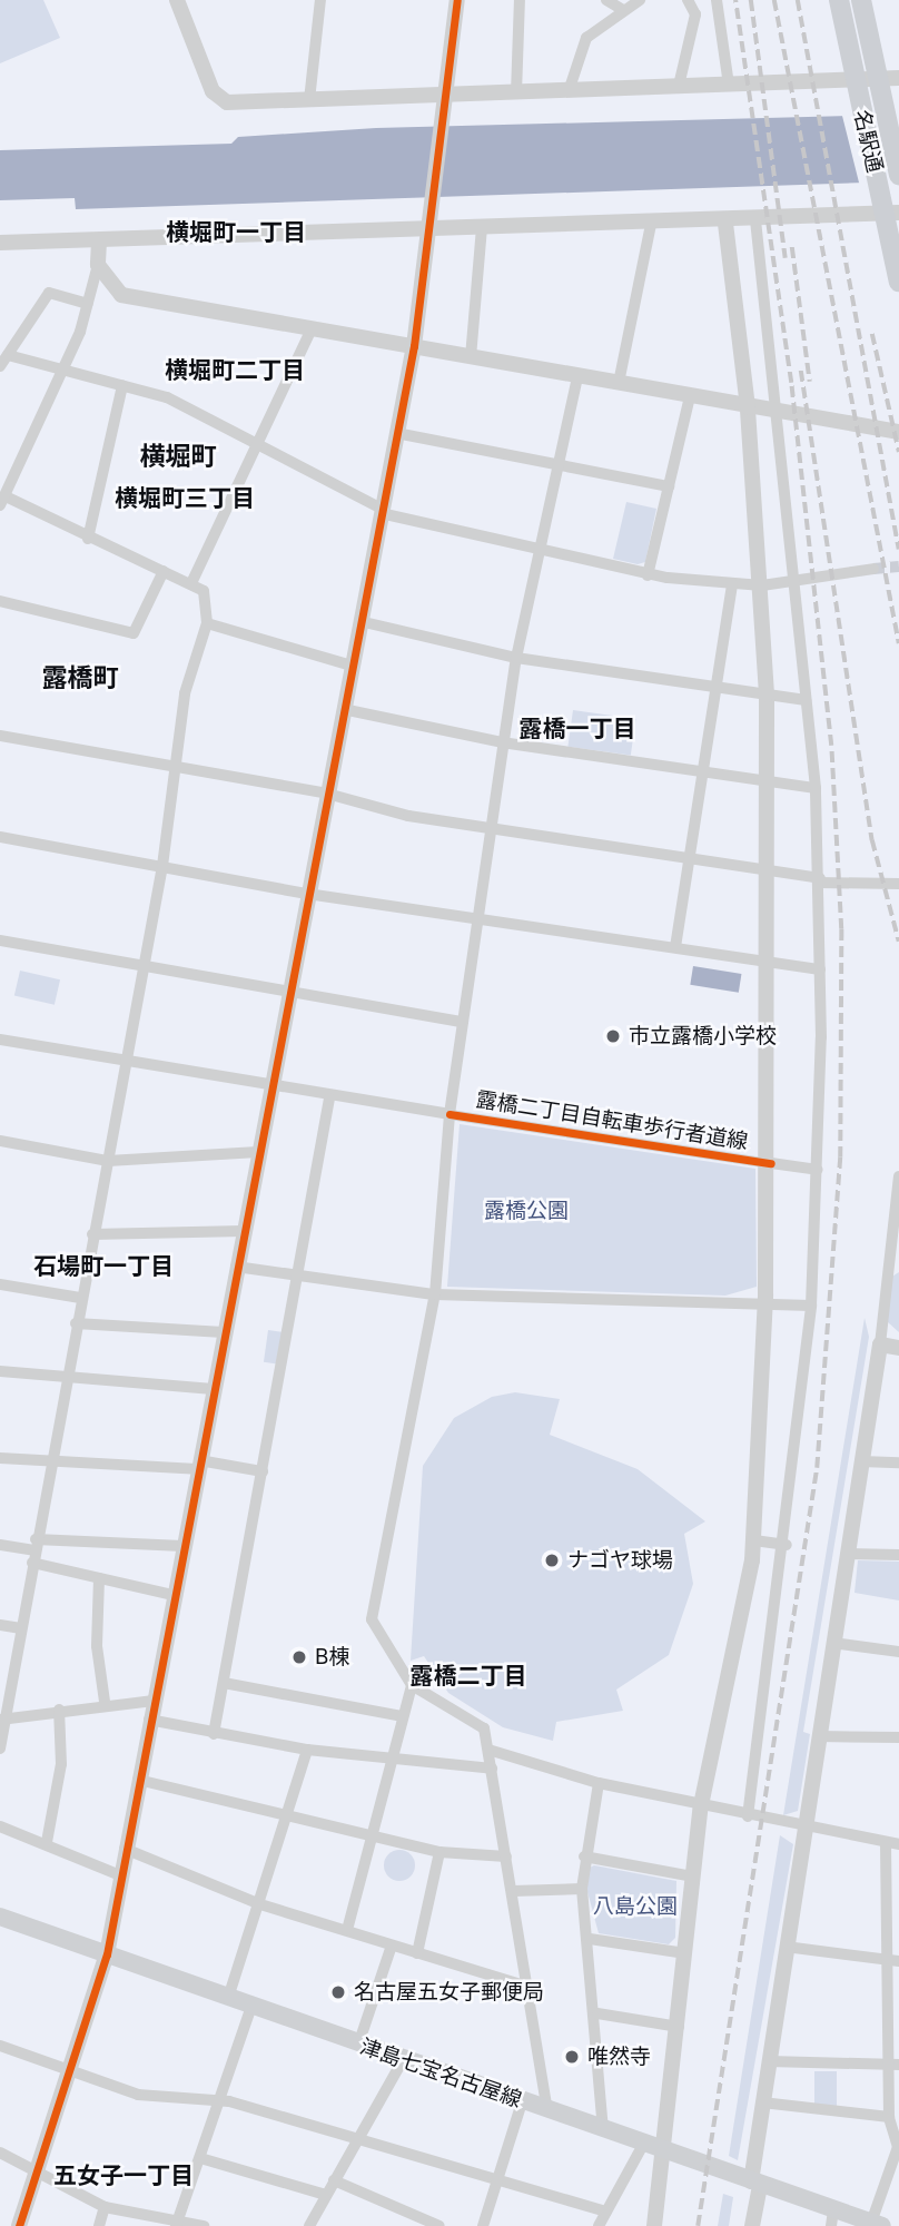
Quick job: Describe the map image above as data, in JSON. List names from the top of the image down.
{
  "streets": {
    "main road": ["名駅通", "津島七宝名古屋線"],
    "street": ["露橋二丁目自転車歩行者道線"]
  },
  "districts": [
    "横堀町一丁目",
    "横堀町二丁目",
    "横堀町",
    "横堀町三丁目",
    "露橋町",
    "露橋一丁目",
    "石場町一丁目",
    "露橋二丁目",
    "五女子一丁目"
  ],
  "parks": ["露橋公園", "八島公園"],
  "places": [
    "市立露橋小学校",
    "ナゴヤ球場",
    "B棟",
    "名古屋五女子郵便局",
    "唯然寺"
  ]
}
